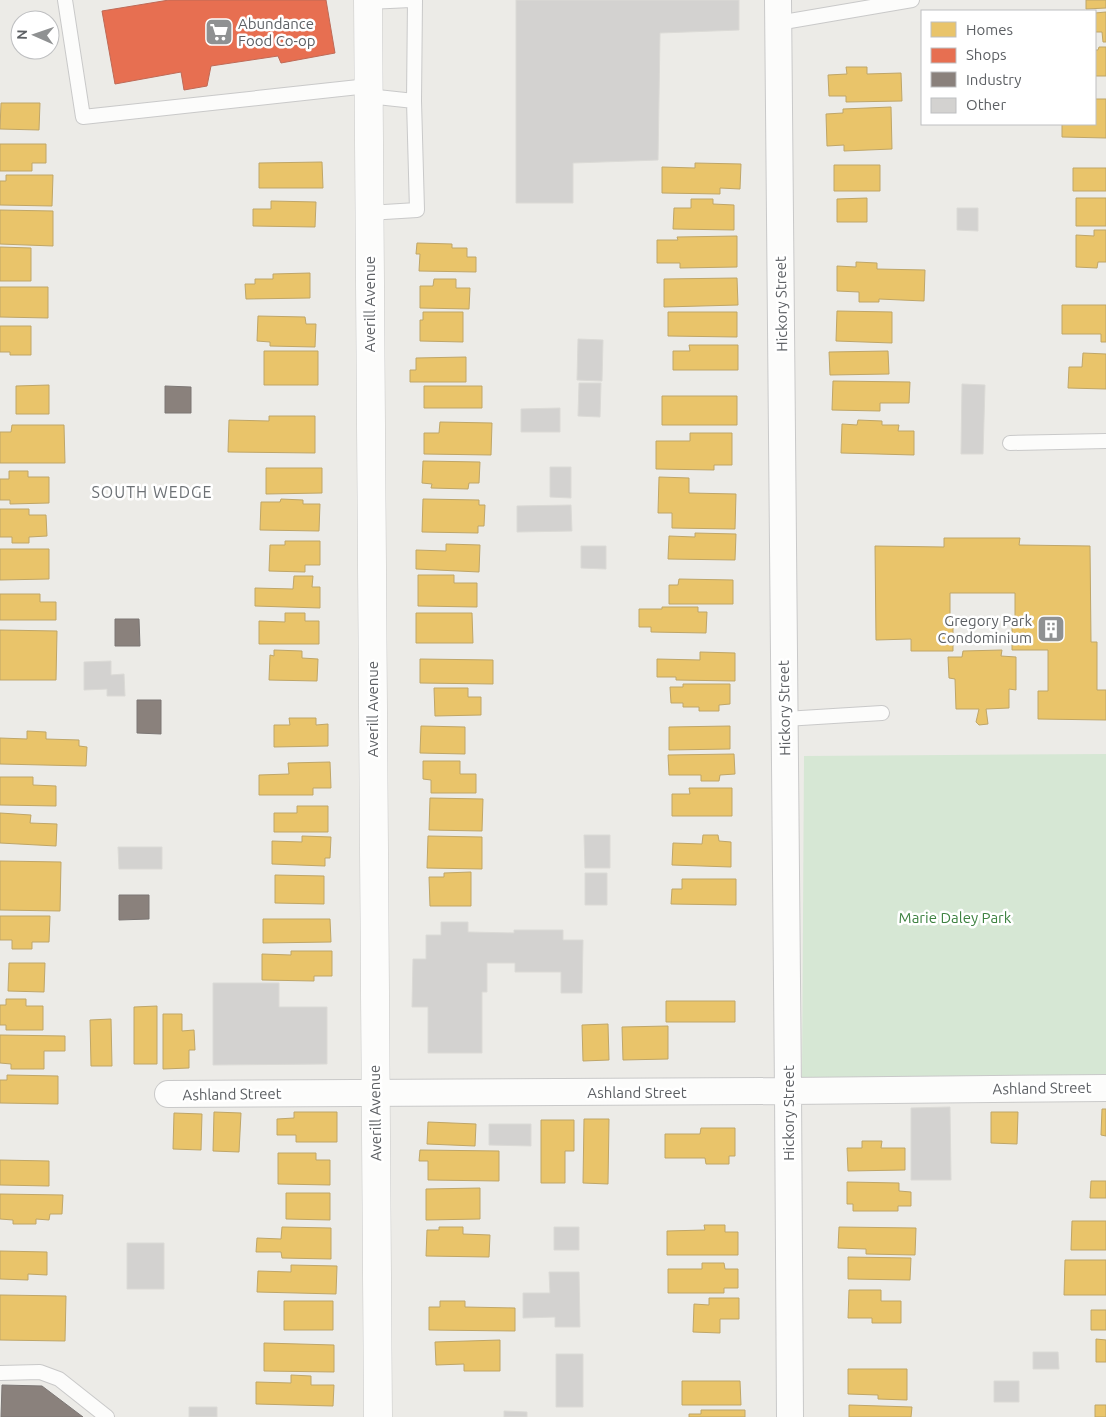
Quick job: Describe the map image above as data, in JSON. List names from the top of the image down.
{
  "streets": {
    "street": ["Averill Avenue", "Hickory Street", "Ashland Street"]
  },
  "crossings": [
    ["Averill Avenue", "Ashland Street"],
    ["Hickory Street", "Ashland Street"]
  ],
  "districts": ["SOUTH WEDGE"],
  "parks": ["Marie Daley Park"],
  "places": {
    "supermarket": ["Abundance Food Co-op"],
    "building": ["Gregory Park Condominium"]
  },
  "legend": [
    "Homes",
    "Shops",
    "Industry",
    "Other"
  ],
  "north": "left"
}
